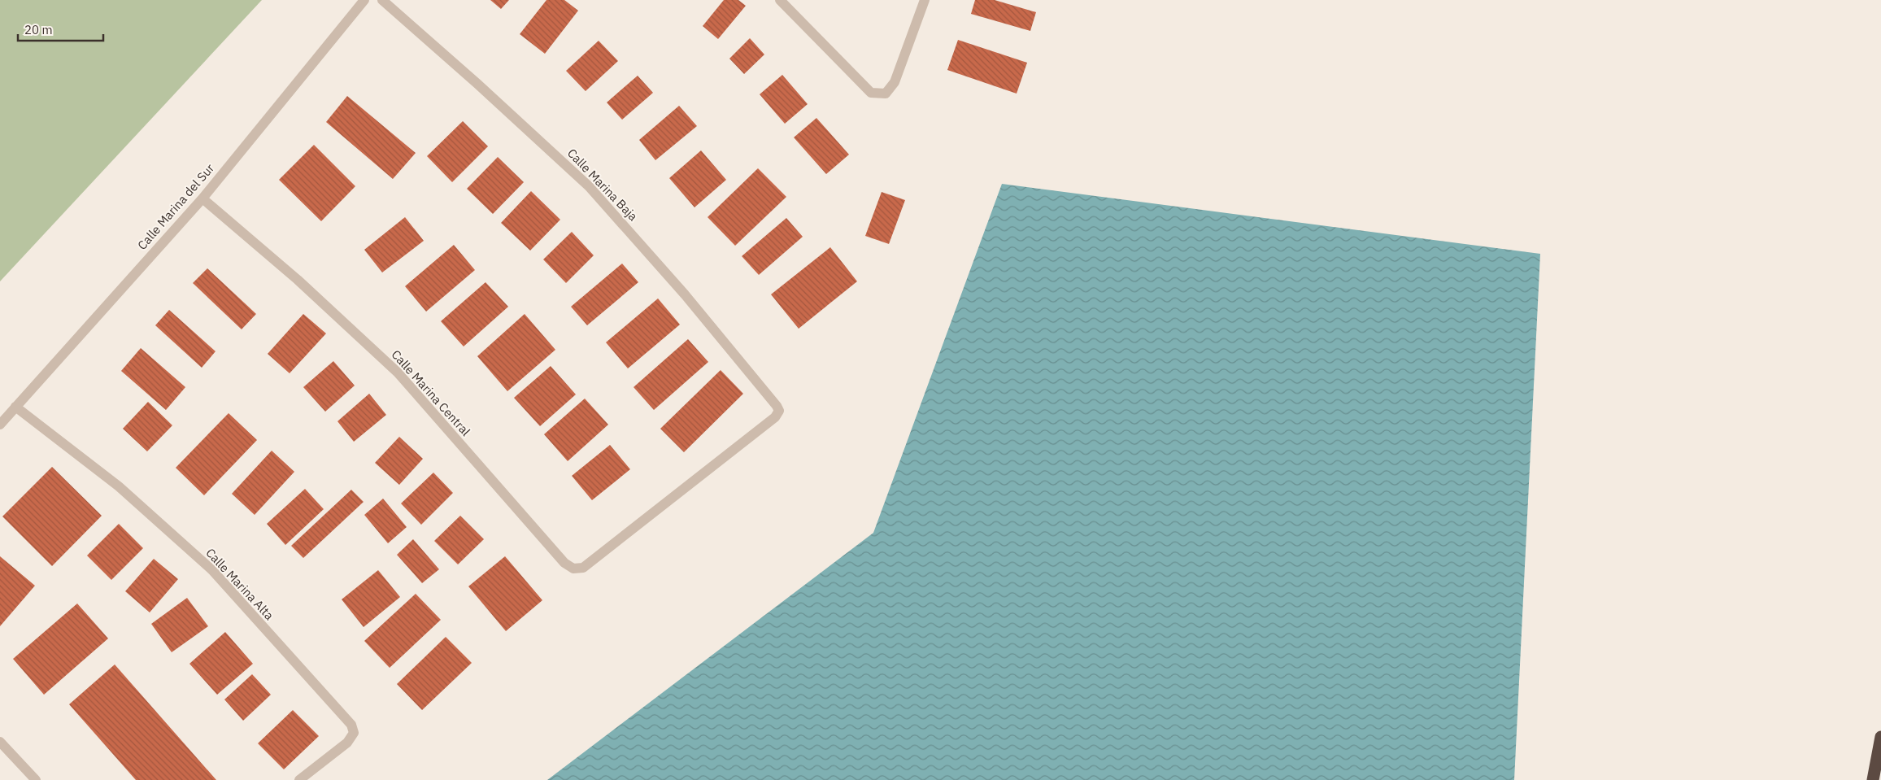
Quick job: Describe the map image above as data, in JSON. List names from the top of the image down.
{
  "streets": {
    "street": [
      "Calle Marina Baja",
      "Calle Marina del Sur",
      "Calle Marina Central",
      "Calle Marina Alta"
    ]
  },
  "crossings": [
    ["Calle Marina Baja", "Calle Marina Central"],
    ["Calle Marina del Sur", "Calle Marina Central"],
    ["Calle Marina del Sur", "Calle Marina Alta"]
  ],
  "scale_bar": "20 m"
}
